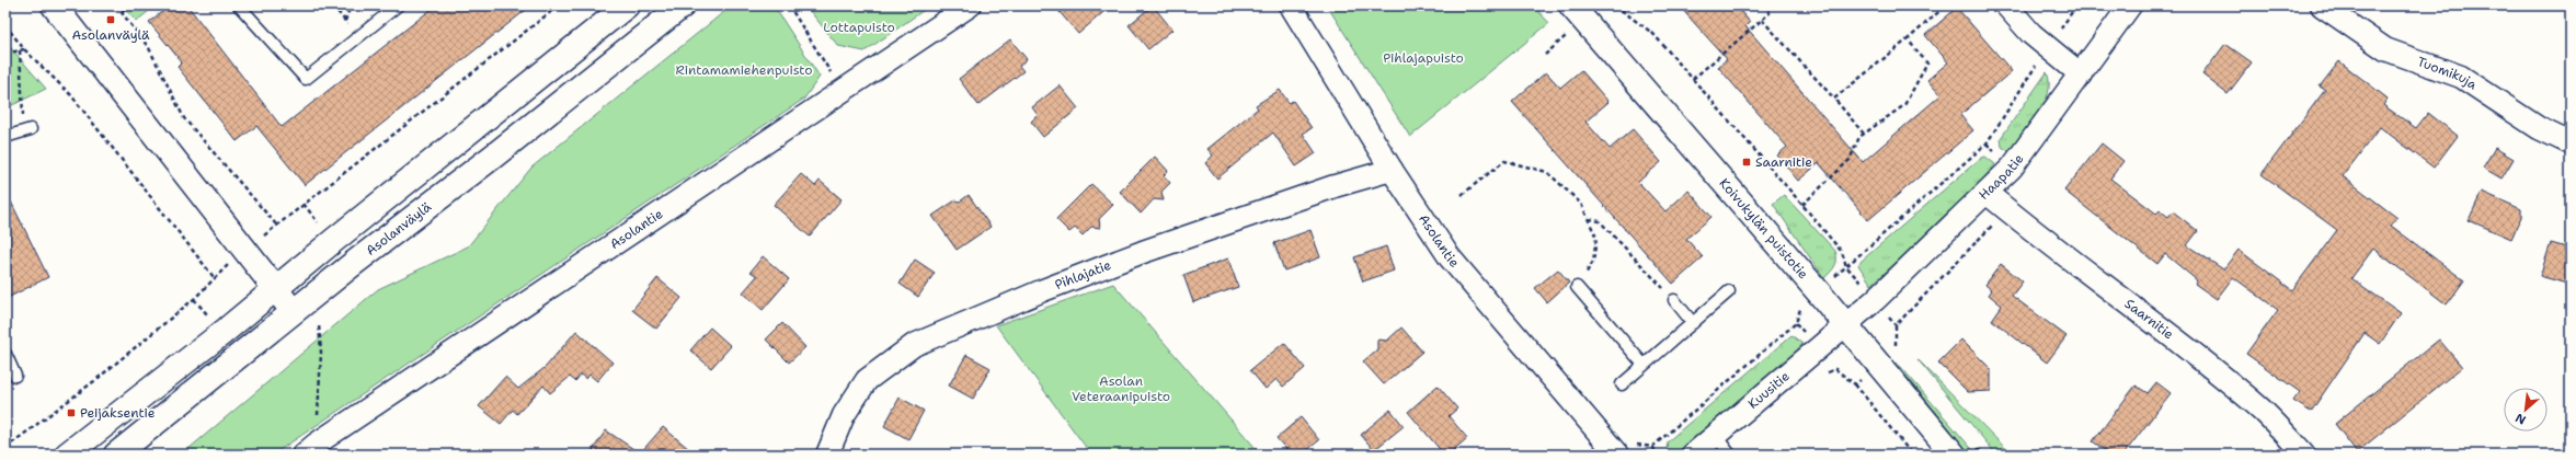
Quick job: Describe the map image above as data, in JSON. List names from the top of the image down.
{
  "streets": {
    "main road": ["Asolanväylä", "Koivukylän puistotie"],
    "street": [
      "Tuomikuja",
      "Haapatie",
      "Asolantie",
      "Pihlajatie",
      "Saarnitie",
      "Kuusitie"
    ]
  },
  "crossings": [
    ["Haapatie", "Koivukylän puistotie"],
    ["Haapatie", "Saarnitie"],
    ["Haapatie", "Kuusitie"],
    ["Koivukylän puistotie", "Kuusitie"],
    ["Asolantie", "Pihlajatie"]
  ],
  "parks": [
    "Lottapuisto",
    "Pihlajapuisto",
    "Rintamamiehenpuisto",
    "Asolan Veteraanipuisto"
  ],
  "places": {
    "transit": ["Asolanväylä", "Saarnitie", "Peijaksentie"]
  },
  "north": "bottom left"
}
